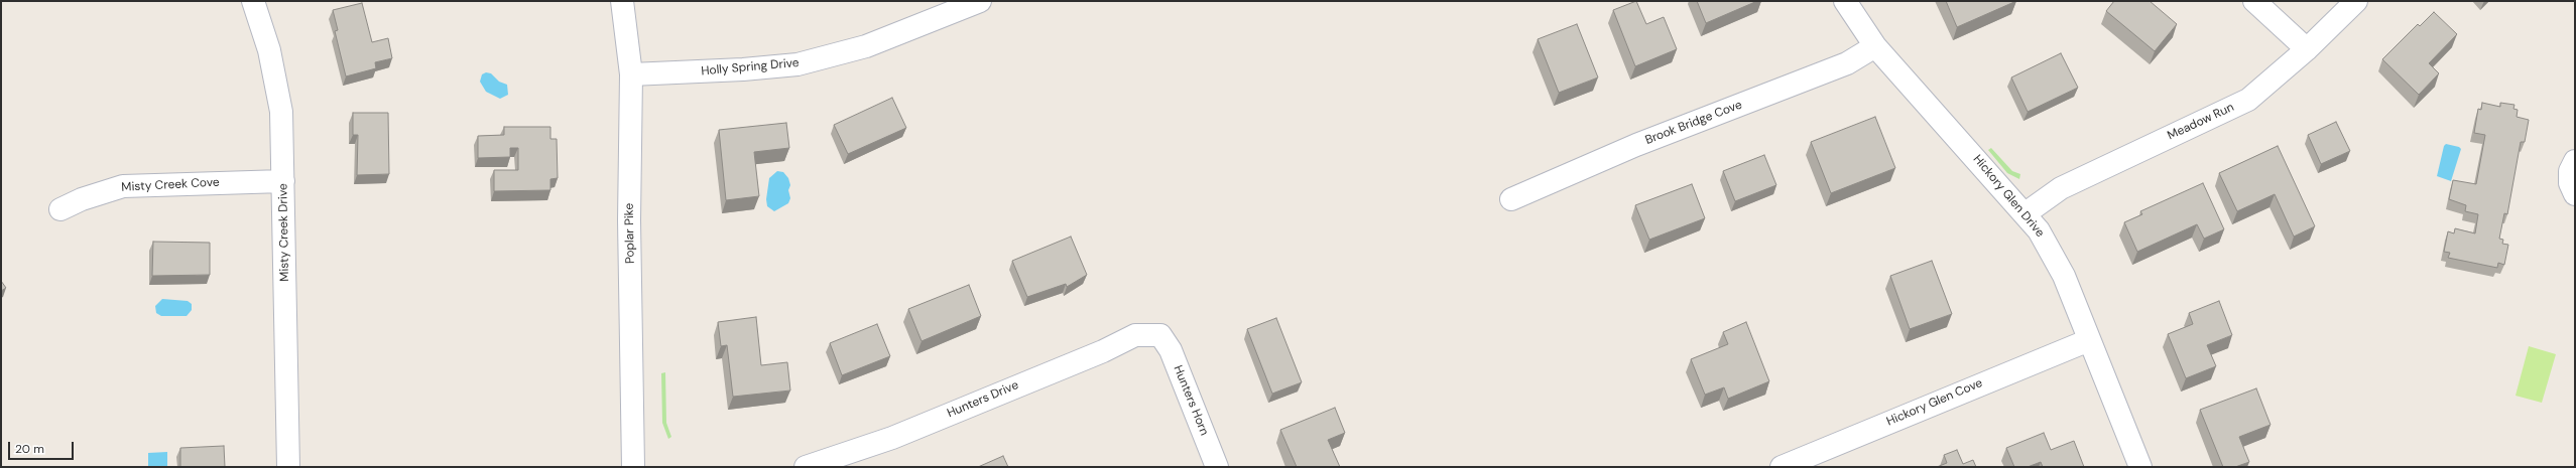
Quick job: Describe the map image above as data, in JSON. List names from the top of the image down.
{
  "streets": {
    "street": [
      "Holly Spring Drive",
      "Meadow Run",
      "Brook Bridge Cove",
      "Misty Creek Cove",
      "Hickory Glen Drive",
      "Misty Creek Drive",
      "Poplar Pike",
      "Hunters Drive",
      "Hunters Horn",
      "Hickory Glen Cove"
    ]
  },
  "crossings": [
    ["Holly Spring Drive", "Poplar Pike"],
    ["Meadow Run", "Hickory Glen Drive"],
    ["Brook Bridge Cove", "Hickory Glen Drive"],
    ["Misty Creek Cove", "Misty Creek Drive"],
    ["Hickory Glen Drive", "Hickory Glen Cove"],
    ["Hunters Drive", "Hunters Horn"]
  ],
  "scale_bar": "20 m"
}
